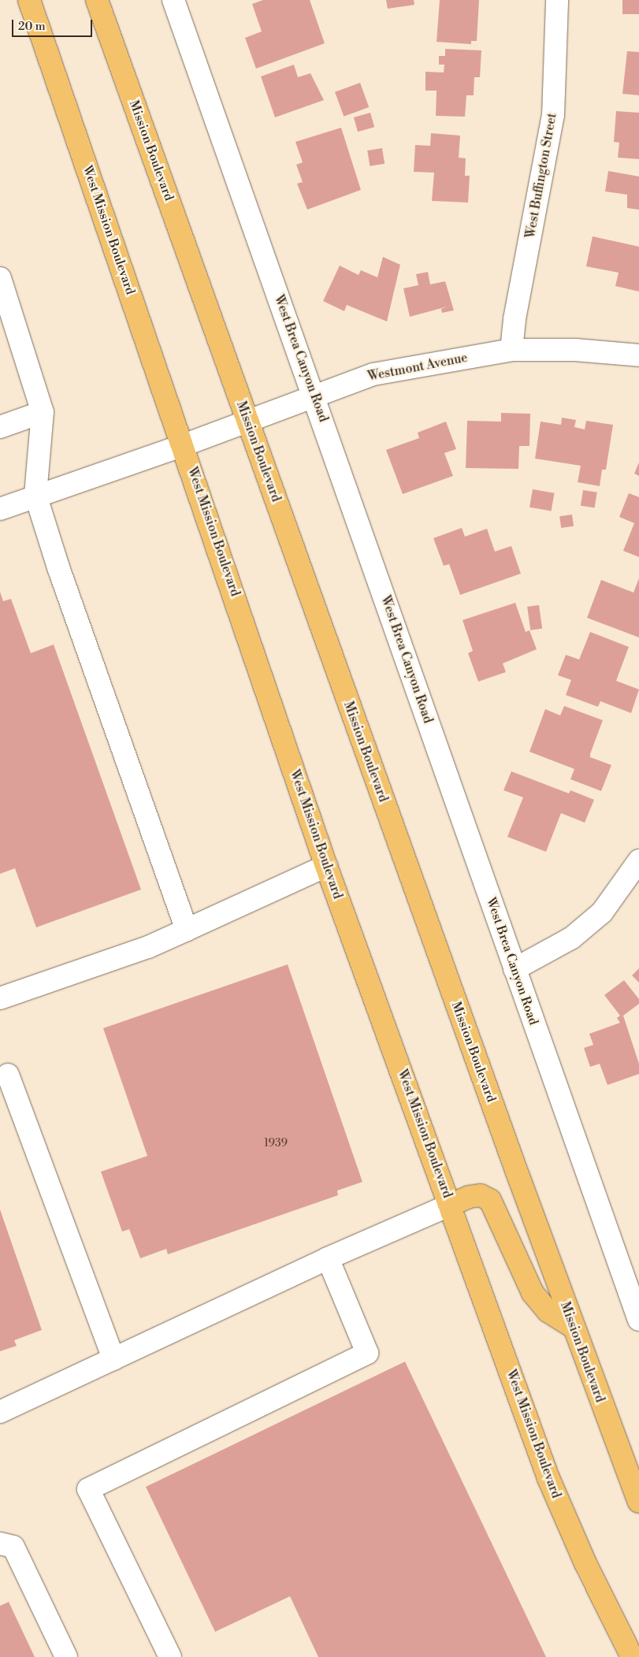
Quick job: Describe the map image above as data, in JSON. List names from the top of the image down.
{
  "streets": {
    "main road": ["Mission Boulevard", "West Mission Boulevard"],
    "street": ["West Buffington Street", "West Brea Canyon Road", "Westmont Avenue"]
  },
  "crossings": [
    ["Mission Boulevard", "Westmont Avenue"],
    ["West Buffington Street", "Westmont Avenue"],
    ["West Mission Boulevard", "Westmont Avenue"],
    ["West Brea Canyon Road", "Westmont Avenue"]
  ],
  "house_numbers": ["1939"],
  "scale_bar": "20 m"
}
